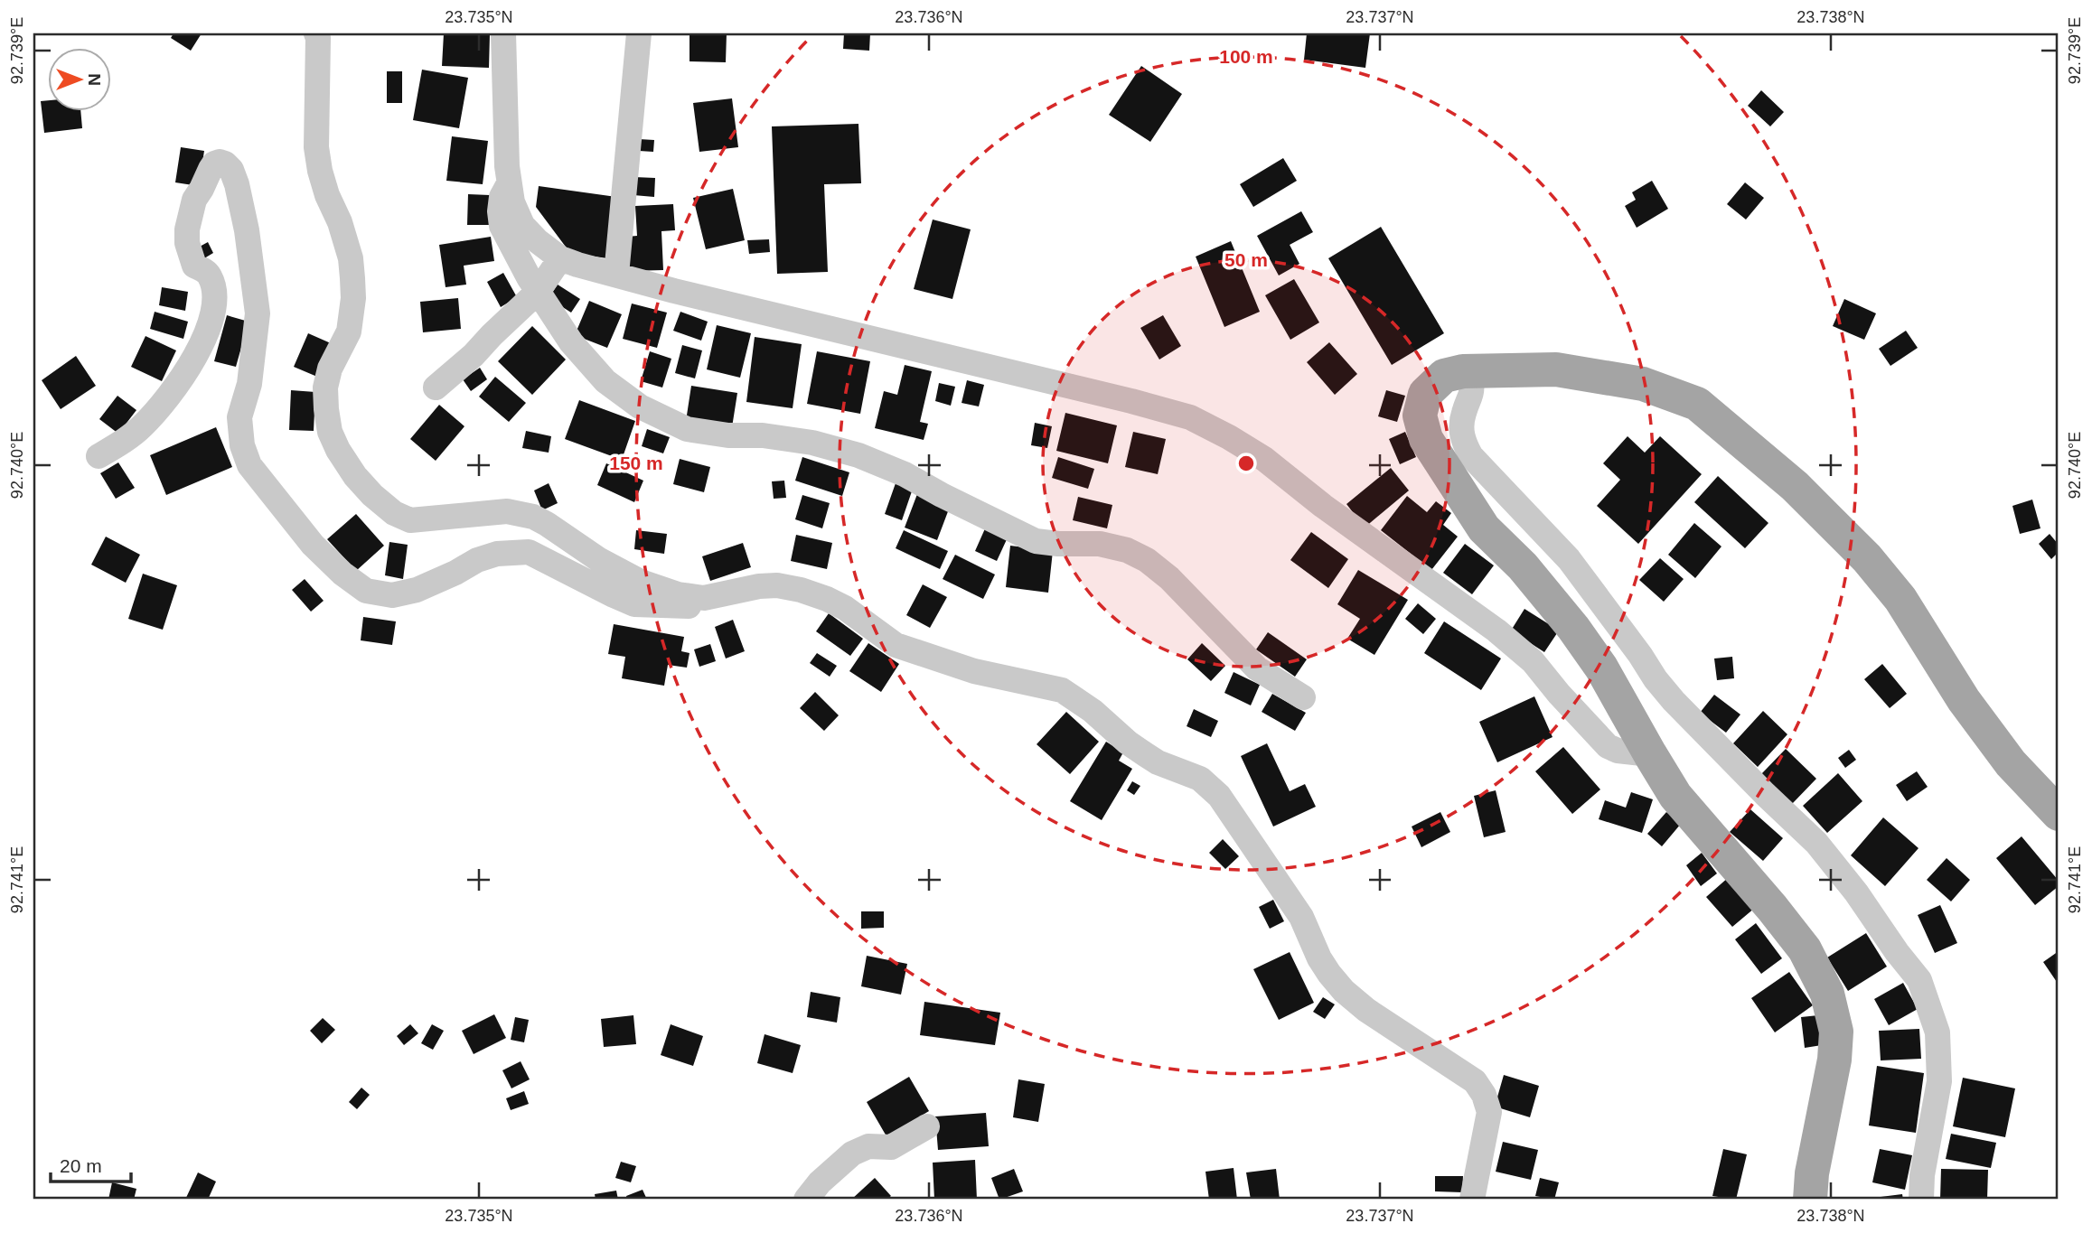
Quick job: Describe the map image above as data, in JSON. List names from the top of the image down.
{
  "scale_bar": "20 m",
  "north": "right",
  "coordinates": [
    "23.735°N",
    "23.736°N",
    "23.737°N",
    "23.738°N",
    "92.739°E",
    "92.740°E",
    "92.741°E"
  ],
  "rings": ["100 m", "50 m", "150 m"]
}
